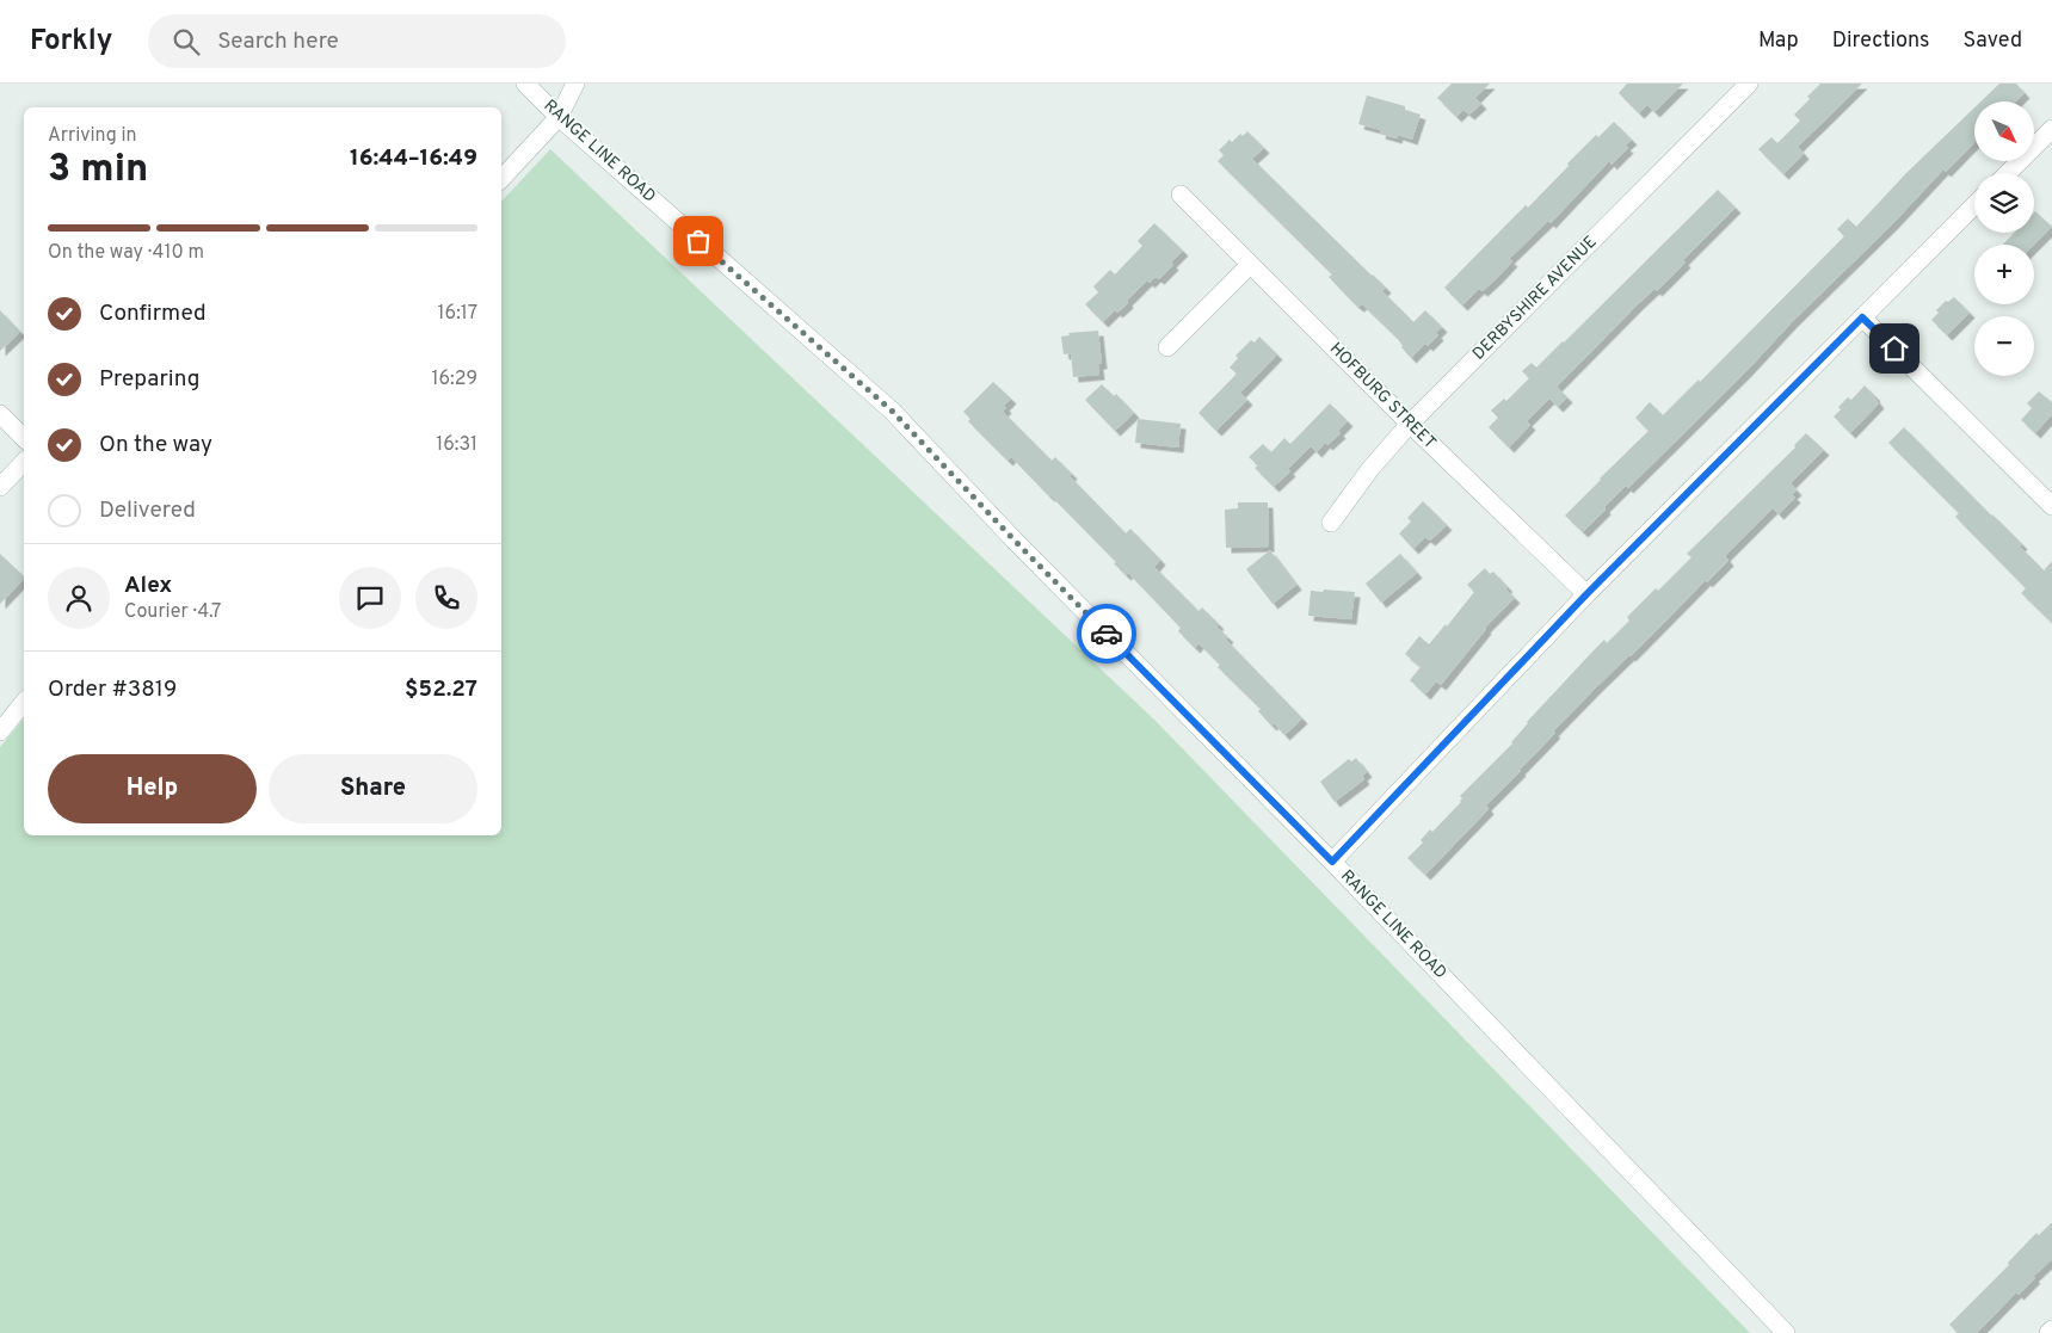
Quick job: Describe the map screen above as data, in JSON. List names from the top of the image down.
{
  "streets": {
    "street": ["RANGE LINE ROAD", "DERBYSHIRE AVENUE", "HOFBURG STREET"]
  },
  "crossings": [
    ["DERBYSHIRE AVENUE", "HOFBURG STREET"]
  ],
  "north": "bottom right",
  "page": {
    "header": "Forkly",
    "search": "Search here",
    "nav": ["Map", "Directions", "Saved"],
    "map_buttons": ["+", "−"],
    "heading": ["3 min", "Arriving in", "16:44–16:49"],
    "panel": [
      "Alex",
      "Courier · 4.7",
      "Order #3819",
      "$52.27"
    ],
    "bar": "On the way · 410 m",
    "list": [
      ["Confirmed", "16:17"],
      ["Preparing", "16:29"],
      ["On the way", "16:31"],
      "Delivered"
    ],
    "buttons": ["Help", "Share"]
  }
}
